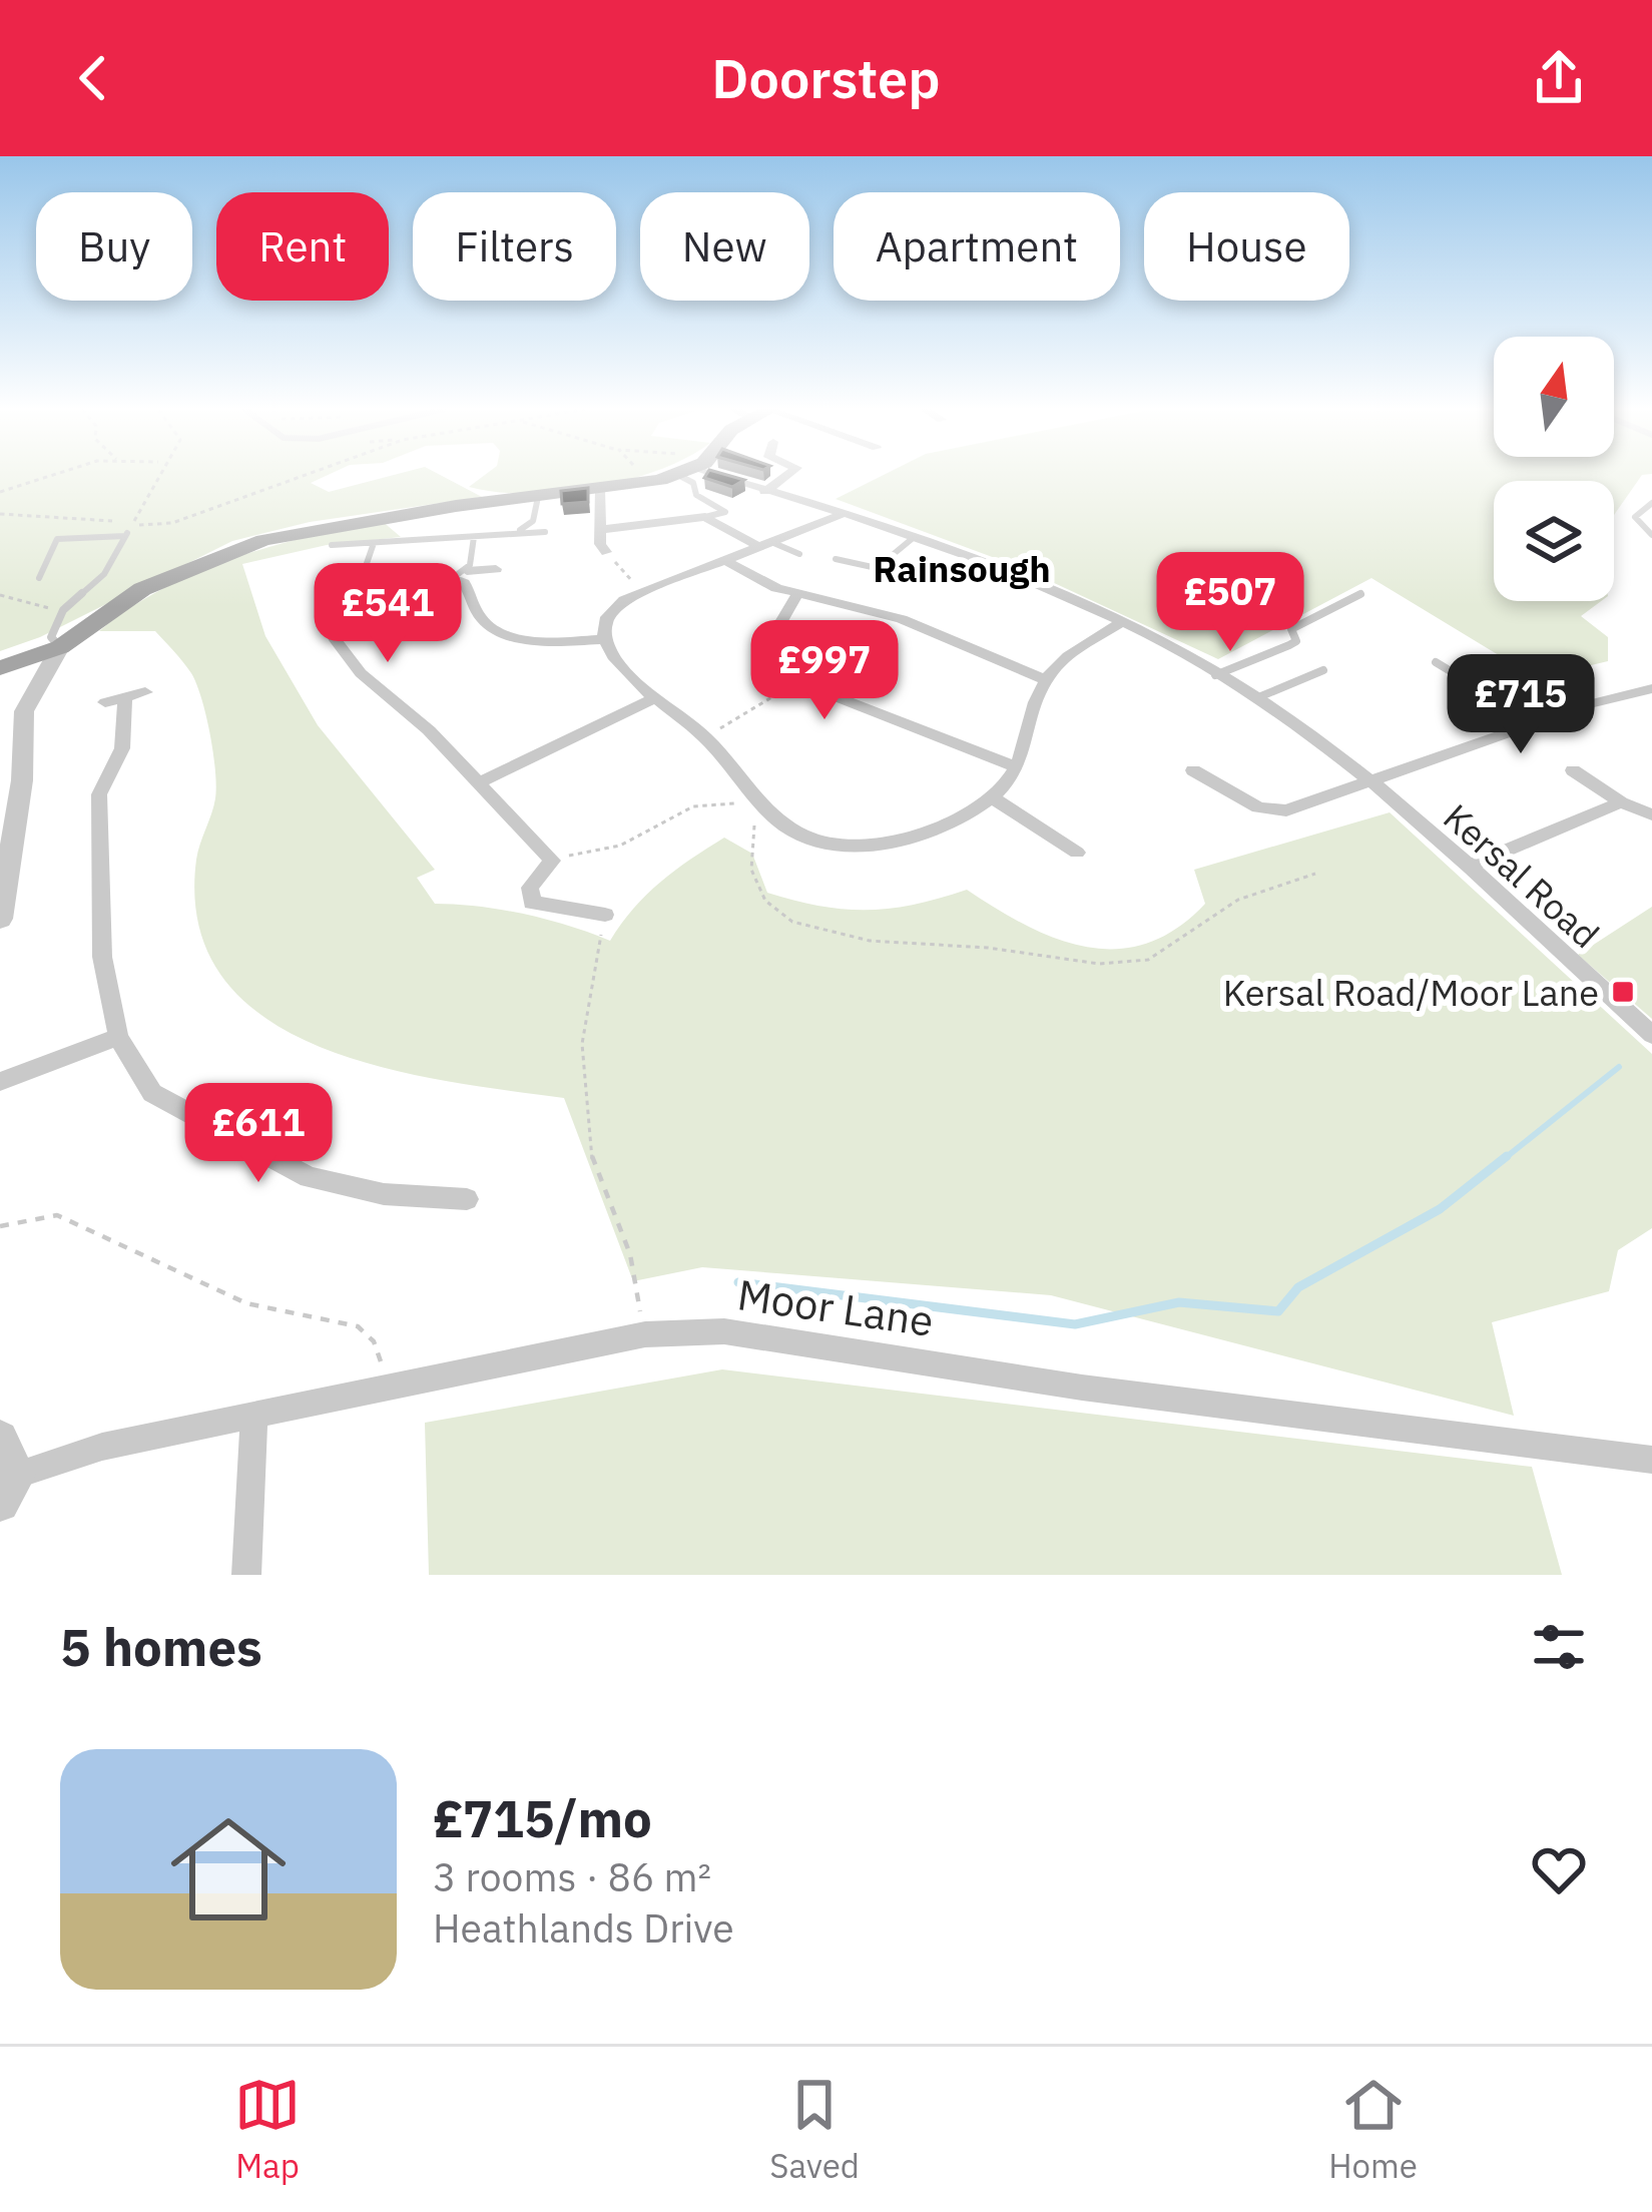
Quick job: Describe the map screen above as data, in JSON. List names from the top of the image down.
{
  "streets": {
    "street": ["Kersal Road", "Moor Lane"]
  },
  "districts": ["Rainsough"],
  "places": {
    "transit": ["Kersal Road/Moor Lane"]
  },
  "north": "top",
  "page": {
    "header": "Doorstep",
    "chip": [
      "Buy",
      "Rent",
      "Filters",
      "New",
      "Apartment",
      "House"
    ],
    "price": [
      "£507",
      "£541",
      "£997",
      "£715",
      "£611"
    ],
    "heading": "5 homes",
    "list": [
      {
        "name": "£715/mo",
        "note": "3 rooms · 86 m² · Heathlands Drive"
      }
    ],
    "tabs": ["Map", "Saved", "Home"]
  }
}
